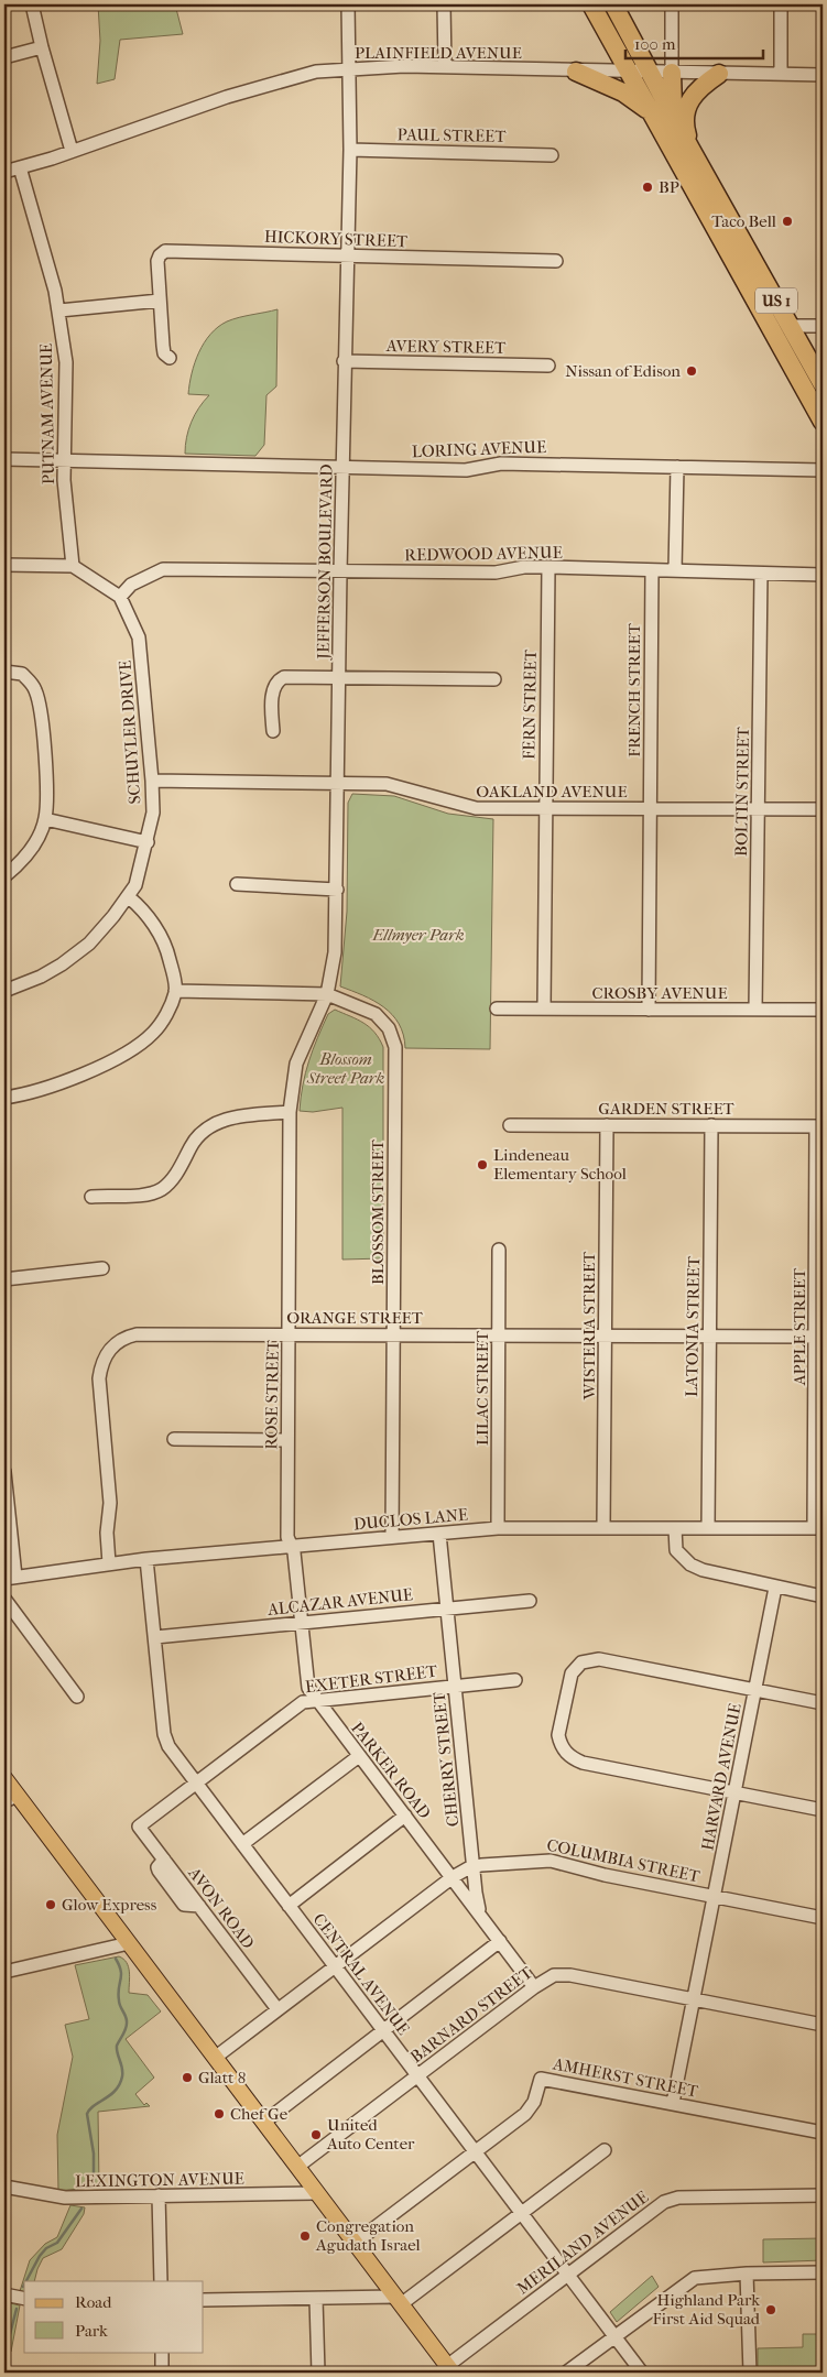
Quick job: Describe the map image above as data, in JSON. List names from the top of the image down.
{
  "streets": {
    "highway": ["US 1"],
    "street": [
      "PLAINFIELD AVENUE",
      "PAUL STREET",
      "HICKORY STREET",
      "AVERY STREET",
      "PUTNAM AVENUE",
      "LORING AVENUE",
      "REDWOOD AVENUE",
      "JEFFERSON BOULEVARD",
      "FRENCH STREET",
      "FERN STREET",
      "SCHUYLER DRIVE",
      "OAKLAND AVENUE",
      "BOLTIN STREET",
      "CROSBY AVENUE",
      "GARDEN STREET",
      "BLOSSOM STREET",
      "ORANGE STREET",
      "WISTERIA STREET",
      "LATONIA STREET",
      "APPLE STREET",
      "LILAC STREET",
      "ROSE STREET",
      "DUCLOS LANE",
      "ALCAZAR AVENUE",
      "EXETER STREET",
      "CHERRY STREET",
      "PARKER ROAD",
      "HARVARD AVENUE",
      "COLUMBIA STREET",
      "AVON ROAD",
      "CENTRAL AVENUE",
      "BARNARD STREET",
      "AMHERST STREET",
      "LEXINGTON AVENUE",
      "MERILAND AVENUE"
    ]
  },
  "crossings": [
    ["PLAINFIELD AVENUE", "US 1"],
    ["PLAINFIELD AVENUE", "PUTNAM AVENUE"],
    ["PLAINFIELD AVENUE", "JEFFERSON BOULEVARD"],
    ["PAUL STREET", "JEFFERSON BOULEVARD"],
    ["HICKORY STREET", "JEFFERSON BOULEVARD"],
    ["AVERY STREET", "JEFFERSON BOULEVARD"],
    ["PUTNAM AVENUE", "LORING AVENUE"],
    ["LORING AVENUE", "JEFFERSON BOULEVARD"],
    ["REDWOOD AVENUE", "JEFFERSON BOULEVARD"],
    ["REDWOOD AVENUE", "FRENCH STREET"],
    ["REDWOOD AVENUE", "FERN STREET"],
    ["REDWOOD AVENUE", "SCHUYLER DRIVE"],
    ["REDWOOD AVENUE", "BOLTIN STREET"],
    ["JEFFERSON BOULEVARD", "OAKLAND AVENUE"],
    ["JEFFERSON BOULEVARD", "BLOSSOM STREET"],
    ["JEFFERSON BOULEVARD", "ROSE STREET"],
    ["FRENCH STREET", "OAKLAND AVENUE"],
    ["FRENCH STREET", "CROSBY AVENUE"],
    ["FERN STREET", "OAKLAND AVENUE"],
    ["FERN STREET", "CROSBY AVENUE"],
    ["SCHUYLER DRIVE", "OAKLAND AVENUE"],
    ["OAKLAND AVENUE", "BOLTIN STREET"],
    ["BOLTIN STREET", "CROSBY AVENUE"],
    ["GARDEN STREET", "WISTERIA STREET"],
    ["GARDEN STREET", "LATONIA STREET"],
    ["GARDEN STREET", "APPLE STREET"],
    ["BLOSSOM STREET", "ORANGE STREET"],
    ["BLOSSOM STREET", "DUCLOS LANE"],
    ["ORANGE STREET", "WISTERIA STREET"],
    ["ORANGE STREET", "LATONIA STREET"],
    ["ORANGE STREET", "APPLE STREET"],
    ["ORANGE STREET", "LILAC STREET"],
    ["ORANGE STREET", "ROSE STREET"],
    ["ORANGE STREET", "DUCLOS LANE"],
    ["WISTERIA STREET", "DUCLOS LANE"],
    ["LATONIA STREET", "DUCLOS LANE"],
    ["APPLE STREET", "DUCLOS LANE"],
    ["LILAC STREET", "DUCLOS LANE"],
    ["ROSE STREET", "DUCLOS LANE"],
    ["ROSE STREET", "PARKER ROAD"],
    ["DUCLOS LANE", "CHERRY STREET"],
    ["DUCLOS LANE", "PARKER ROAD"],
    ["DUCLOS LANE", "CENTRAL AVENUE"],
    ["ALCAZAR AVENUE", "CHERRY STREET"],
    ["ALCAZAR AVENUE", "PARKER ROAD"],
    ["ALCAZAR AVENUE", "CENTRAL AVENUE"],
    ["EXETER STREET", "CHERRY STREET"],
    ["EXETER STREET", "PARKER ROAD"],
    ["EXETER STREET", "AVON ROAD"],
    ["EXETER STREET", "CENTRAL AVENUE"],
    ["CHERRY STREET", "PARKER ROAD"],
    ["CHERRY STREET", "COLUMBIA STREET"],
    ["PARKER ROAD", "COLUMBIA STREET"],
    ["PARKER ROAD", "BARNARD STREET"],
    ["HARVARD AVENUE", "COLUMBIA STREET"],
    ["HARVARD AVENUE", "BARNARD STREET"],
    ["HARVARD AVENUE", "AMHERST STREET"],
    ["COLUMBIA STREET", "AVON ROAD"],
    ["COLUMBIA STREET", "CENTRAL AVENUE"],
    ["CENTRAL AVENUE", "BARNARD STREET"],
    ["CENTRAL AVENUE", "AMHERST STREET"],
    ["CENTRAL AVENUE", "MERILAND AVENUE"]
  ],
  "parks": ["Ellmyer Park", "Blossom Street Park"],
  "places": [
    "BP",
    "Taco Bell",
    "Nissan of Edison",
    "Lindeneau Elementary School",
    "Glow Express",
    "Glatt 8",
    "Chef Ge",
    "United Auto Center",
    "Congregation Agudath Israel",
    "Highland Park First Aid Squad"
  ],
  "legend": ["Road", "Park"],
  "scale_bar": "100 m"
}
